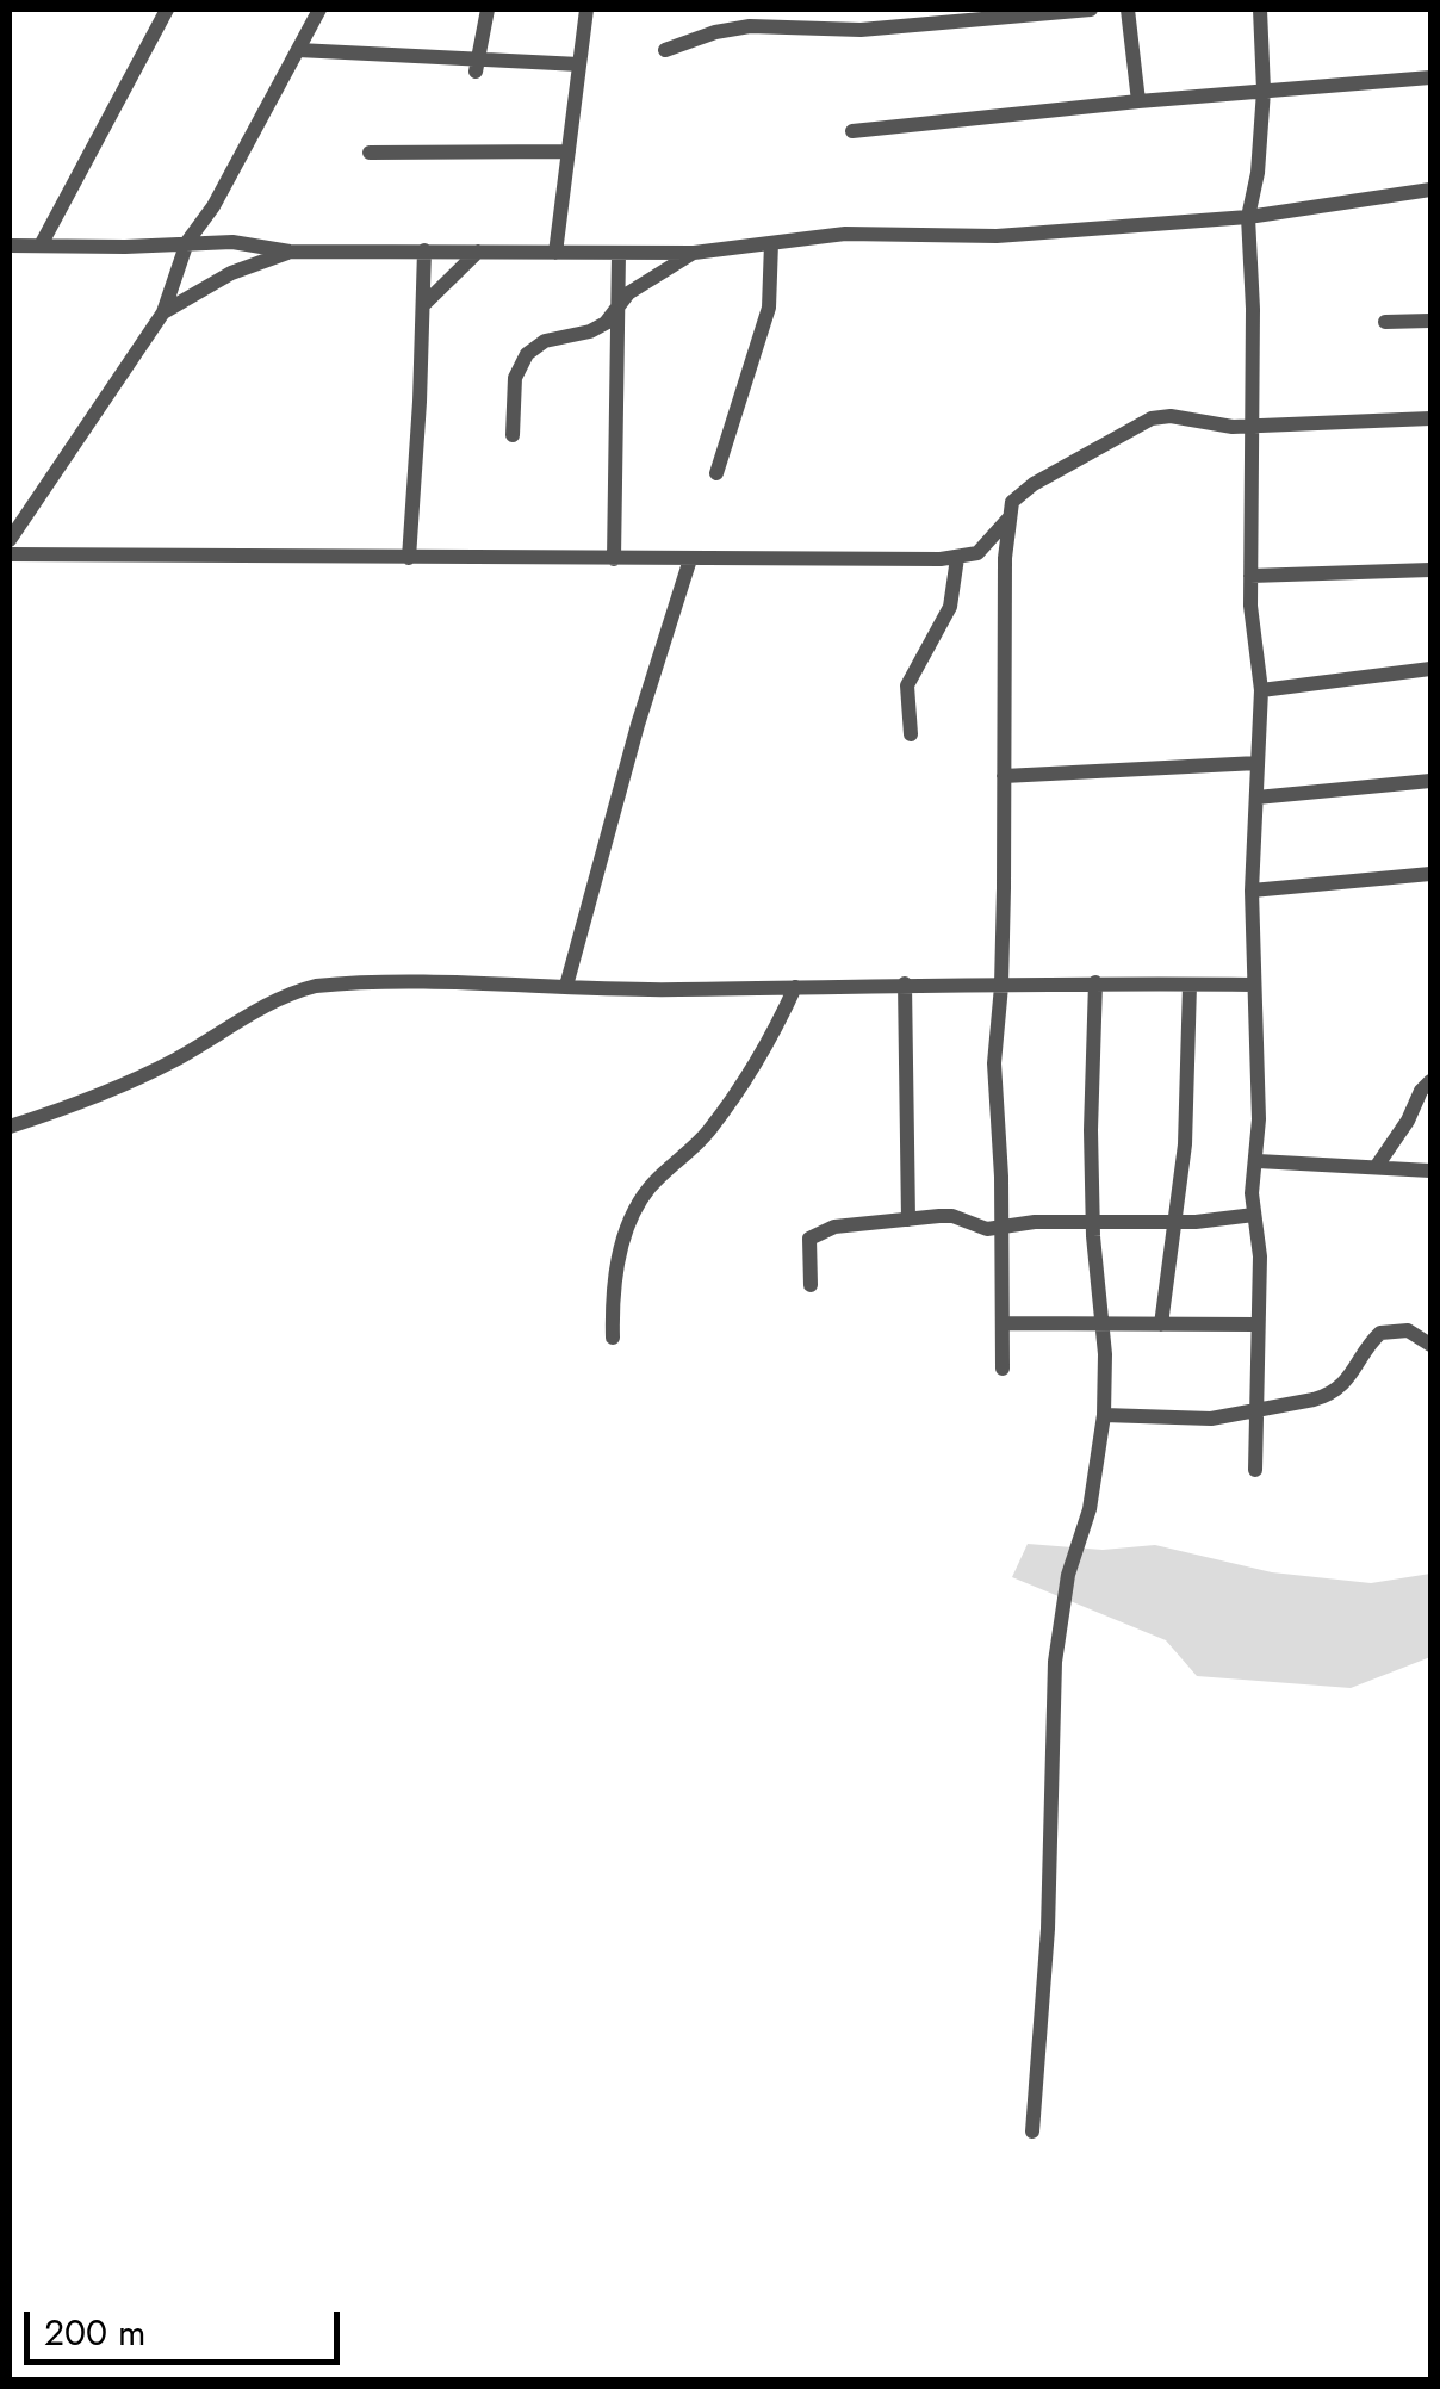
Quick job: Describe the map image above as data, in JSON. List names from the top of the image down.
{
  "scale_bar": "200 m"
}
